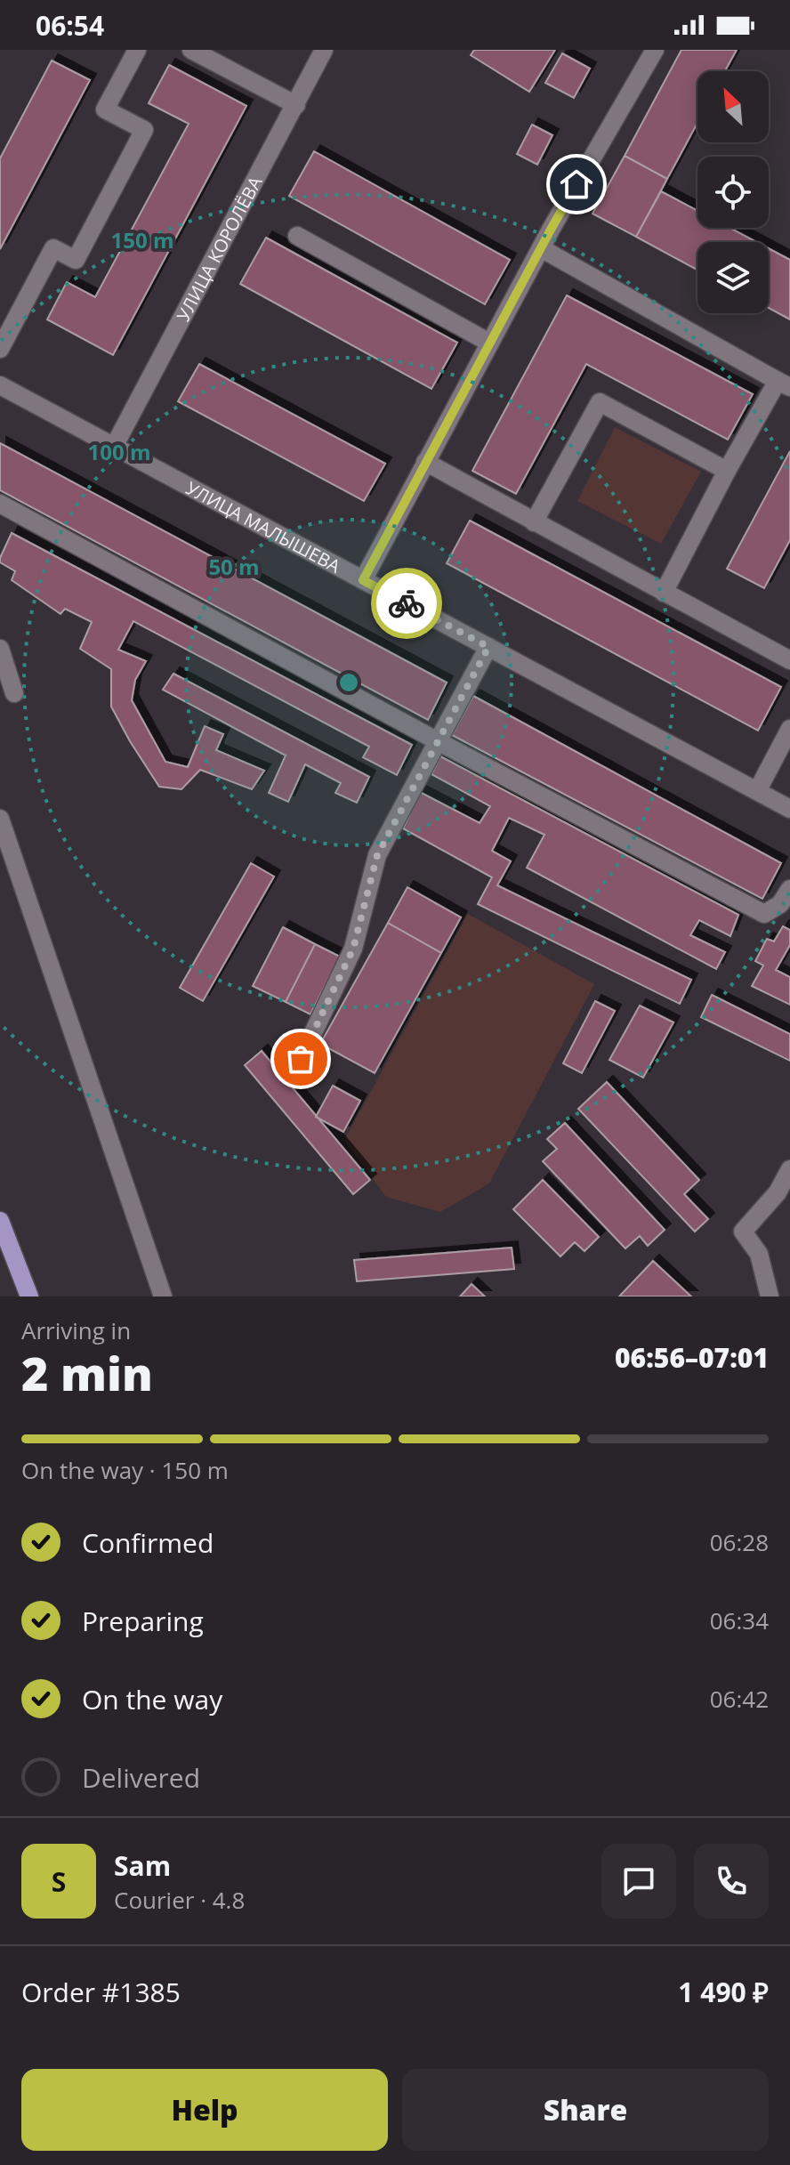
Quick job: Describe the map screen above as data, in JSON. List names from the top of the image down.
{
  "streets": {
    "street": ["УЛИЦА КОРОЛЁВА", "УЛИЦА МАЛЫШЕВА"]
  },
  "crossings": [
    ["УЛИЦА КОРОЛЁВА", "УЛИЦА МАЛЫШЕВА"]
  ],
  "north": "top left",
  "page": {
    "status": "06:54",
    "heading": ["2 min", "Arriving in", "06:56–07:01"],
    "panel": [
      "Sam",
      "Courier · 4.8",
      "Order #1385",
      "1 490 ₽"
    ],
    "bar": "On the way · 150 m",
    "list": [
      ["Confirmed", "06:28"],
      ["Preparing", "06:34"],
      ["On the way", "06:42"],
      "Delivered"
    ],
    "round": "S",
    "buttons": ["Help", "Share"]
  },
  "rings": ["150 m", "100 m", "50 m"]
}
